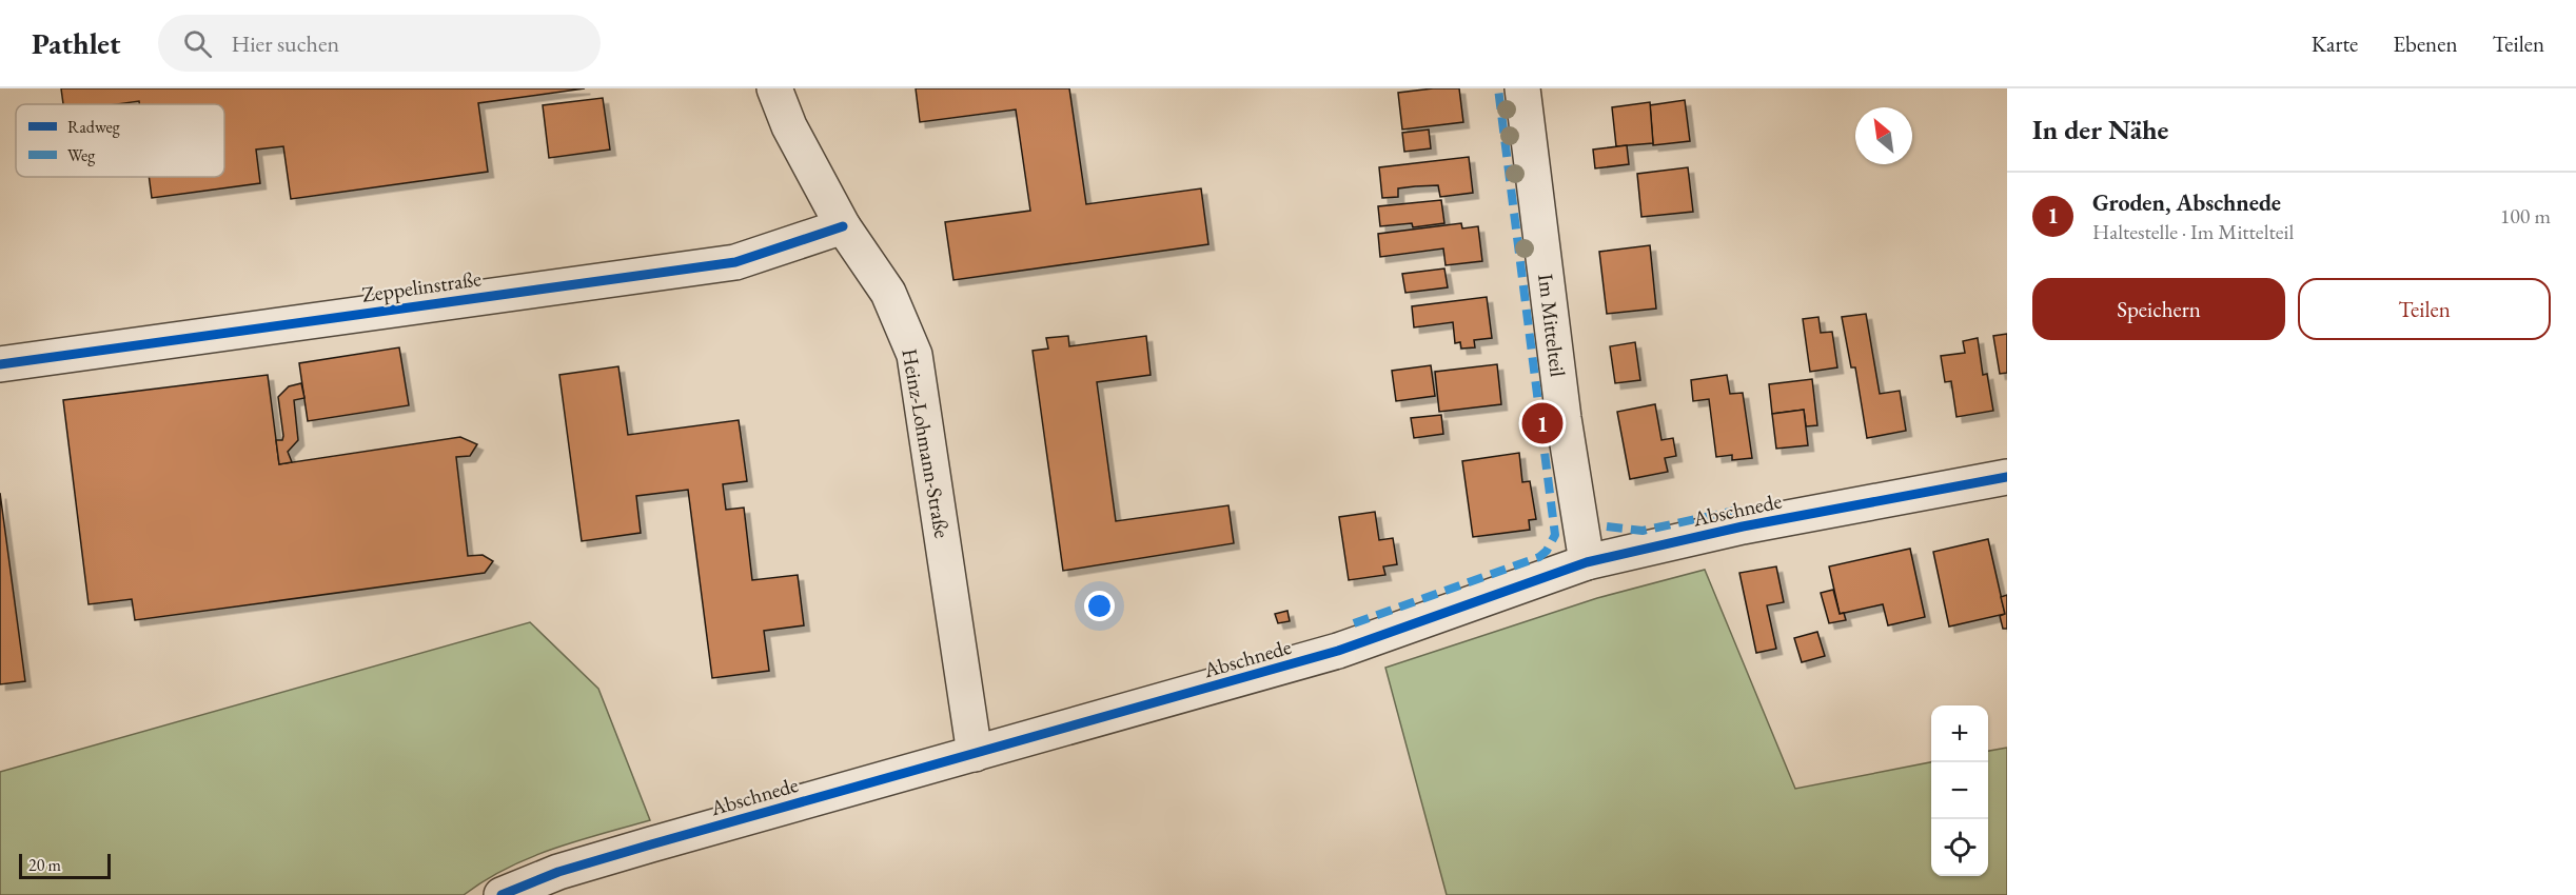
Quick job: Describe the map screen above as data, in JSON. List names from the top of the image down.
{
  "streets": {
    "street": [
      "Zeppelinstraße",
      "Im Mittelteil",
      "Heinz-Lohmann-Straße",
      "Abschnede"
    ]
  },
  "crossings": [
    ["Zeppelinstraße", "Heinz-Lohmann-Straße"],
    ["Im Mittelteil", "Abschnede"],
    ["Heinz-Lohmann-Straße", "Abschnede"]
  ],
  "legend": ["Radweg", "Weg"],
  "scale_bar": "20 m",
  "north": "top left",
  "page": {
    "header": "Pathlet",
    "search": "Hier suchen",
    "nav": ["Karte", "Ebenen", "Teilen"],
    "heading": "In der Nähe",
    "list": [
      {
        "mark": "1",
        "name": "Groden, Abschnede",
        "note": "Haltestelle · Im Mittelteil",
        "value": "100 m"
      }
    ],
    "buttons": ["Speichern", "Teilen"],
    "pins": "1",
    "map_buttons": ["+", "−"],
    "scale": "20 m"
  }
}
